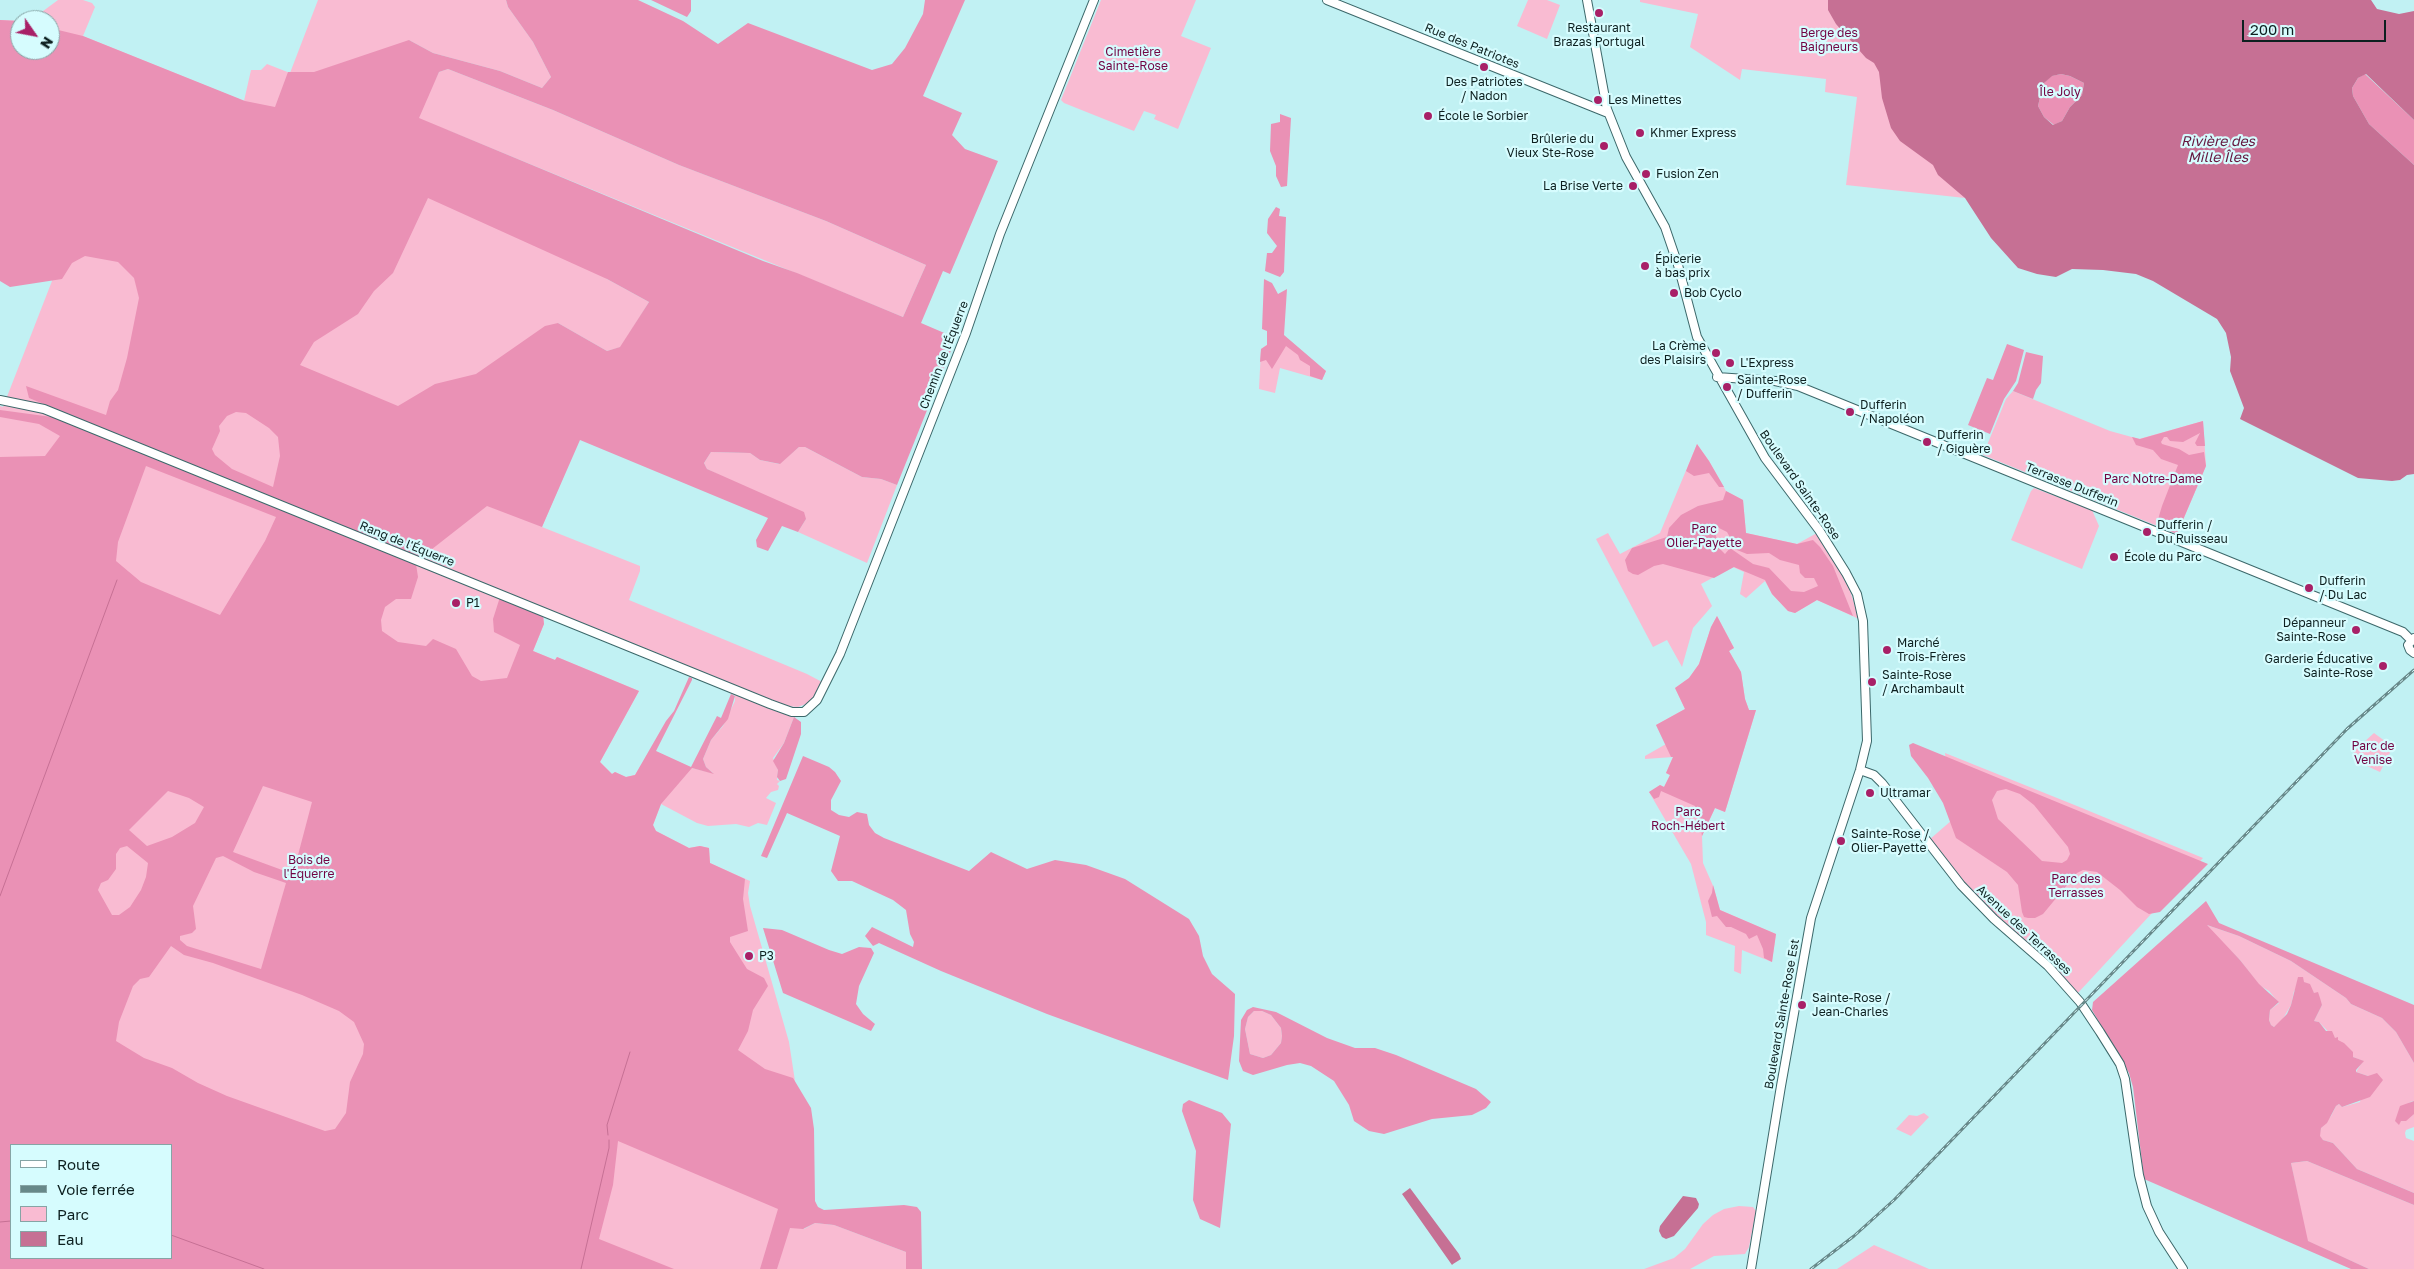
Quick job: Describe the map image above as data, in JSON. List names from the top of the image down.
{
  "streets": {
    "street": [
      "Rue des Patriotes",
      "Chemin de l'Équerre",
      "Boulevard Sainte-Rose",
      "Terrasse Dufferin",
      "Rang de l'Équerre",
      "Avenue des Terrasses",
      "Boulevard Sainte-Rose Est"
    ]
  },
  "crossings": [
    ["Rue des Patriotes", "Boulevard Sainte-Rose"],
    ["Chemin de l'Équerre", "Rang de l'Équerre"],
    ["Boulevard Sainte-Rose", "Terrasse Dufferin"],
    ["Boulevard Sainte-Rose", "Avenue des Terrasses"],
    ["Boulevard Sainte-Rose", "Boulevard Sainte-Rose Est"],
    ["Avenue des Terrasses", "Boulevard Sainte-Rose Est"]
  ],
  "water": ["Rivière des Mille Îles"],
  "parks": [
    "Berge des Baigneurs",
    "Cimetière Sainte-Rose",
    "Île Joly",
    "Parc Notre-Dame",
    "Parc Olier-Payette",
    "Parc de Venise",
    "Parc Roch-Hébert",
    "Bois de l'Équerre",
    "Parc des Terrasses"
  ],
  "places": [
    "Restaurant Brazas Portugal",
    "Des Patriotes / Nadon",
    "Les Minettes",
    "École le Sorbier",
    "Khmer Express",
    "Brûlerie du Vieux Ste-Rose",
    "Fusion Zen",
    "La Brise Verte",
    "Épicerie à bas prix",
    "Bob Cyclo",
    "La Crème des Plaisirs",
    "L'Express",
    "Sainte-Rose / Dufferin",
    "Dufferin / Napoléon",
    "Dufferin / Giguère",
    "Dufferin / Du Ruisseau",
    "École du Parc",
    "Dufferin / Du Lac",
    "P1",
    "Dépanneur Sainte-Rose",
    "Marché Trois-Frères",
    "Garderie Éducative Sainte-Rose",
    "Sainte-Rose / Archambault",
    "Ultramar",
    "Sainte-Rose / Olier-Payette",
    "P3",
    "Sainte-Rose / Jean-Charles"
  ],
  "legend": [
    "Route",
    "Voie ferrée",
    "Parc",
    "Eau"
  ],
  "scale_bar": "200 m",
  "north": "bottom right"
}
